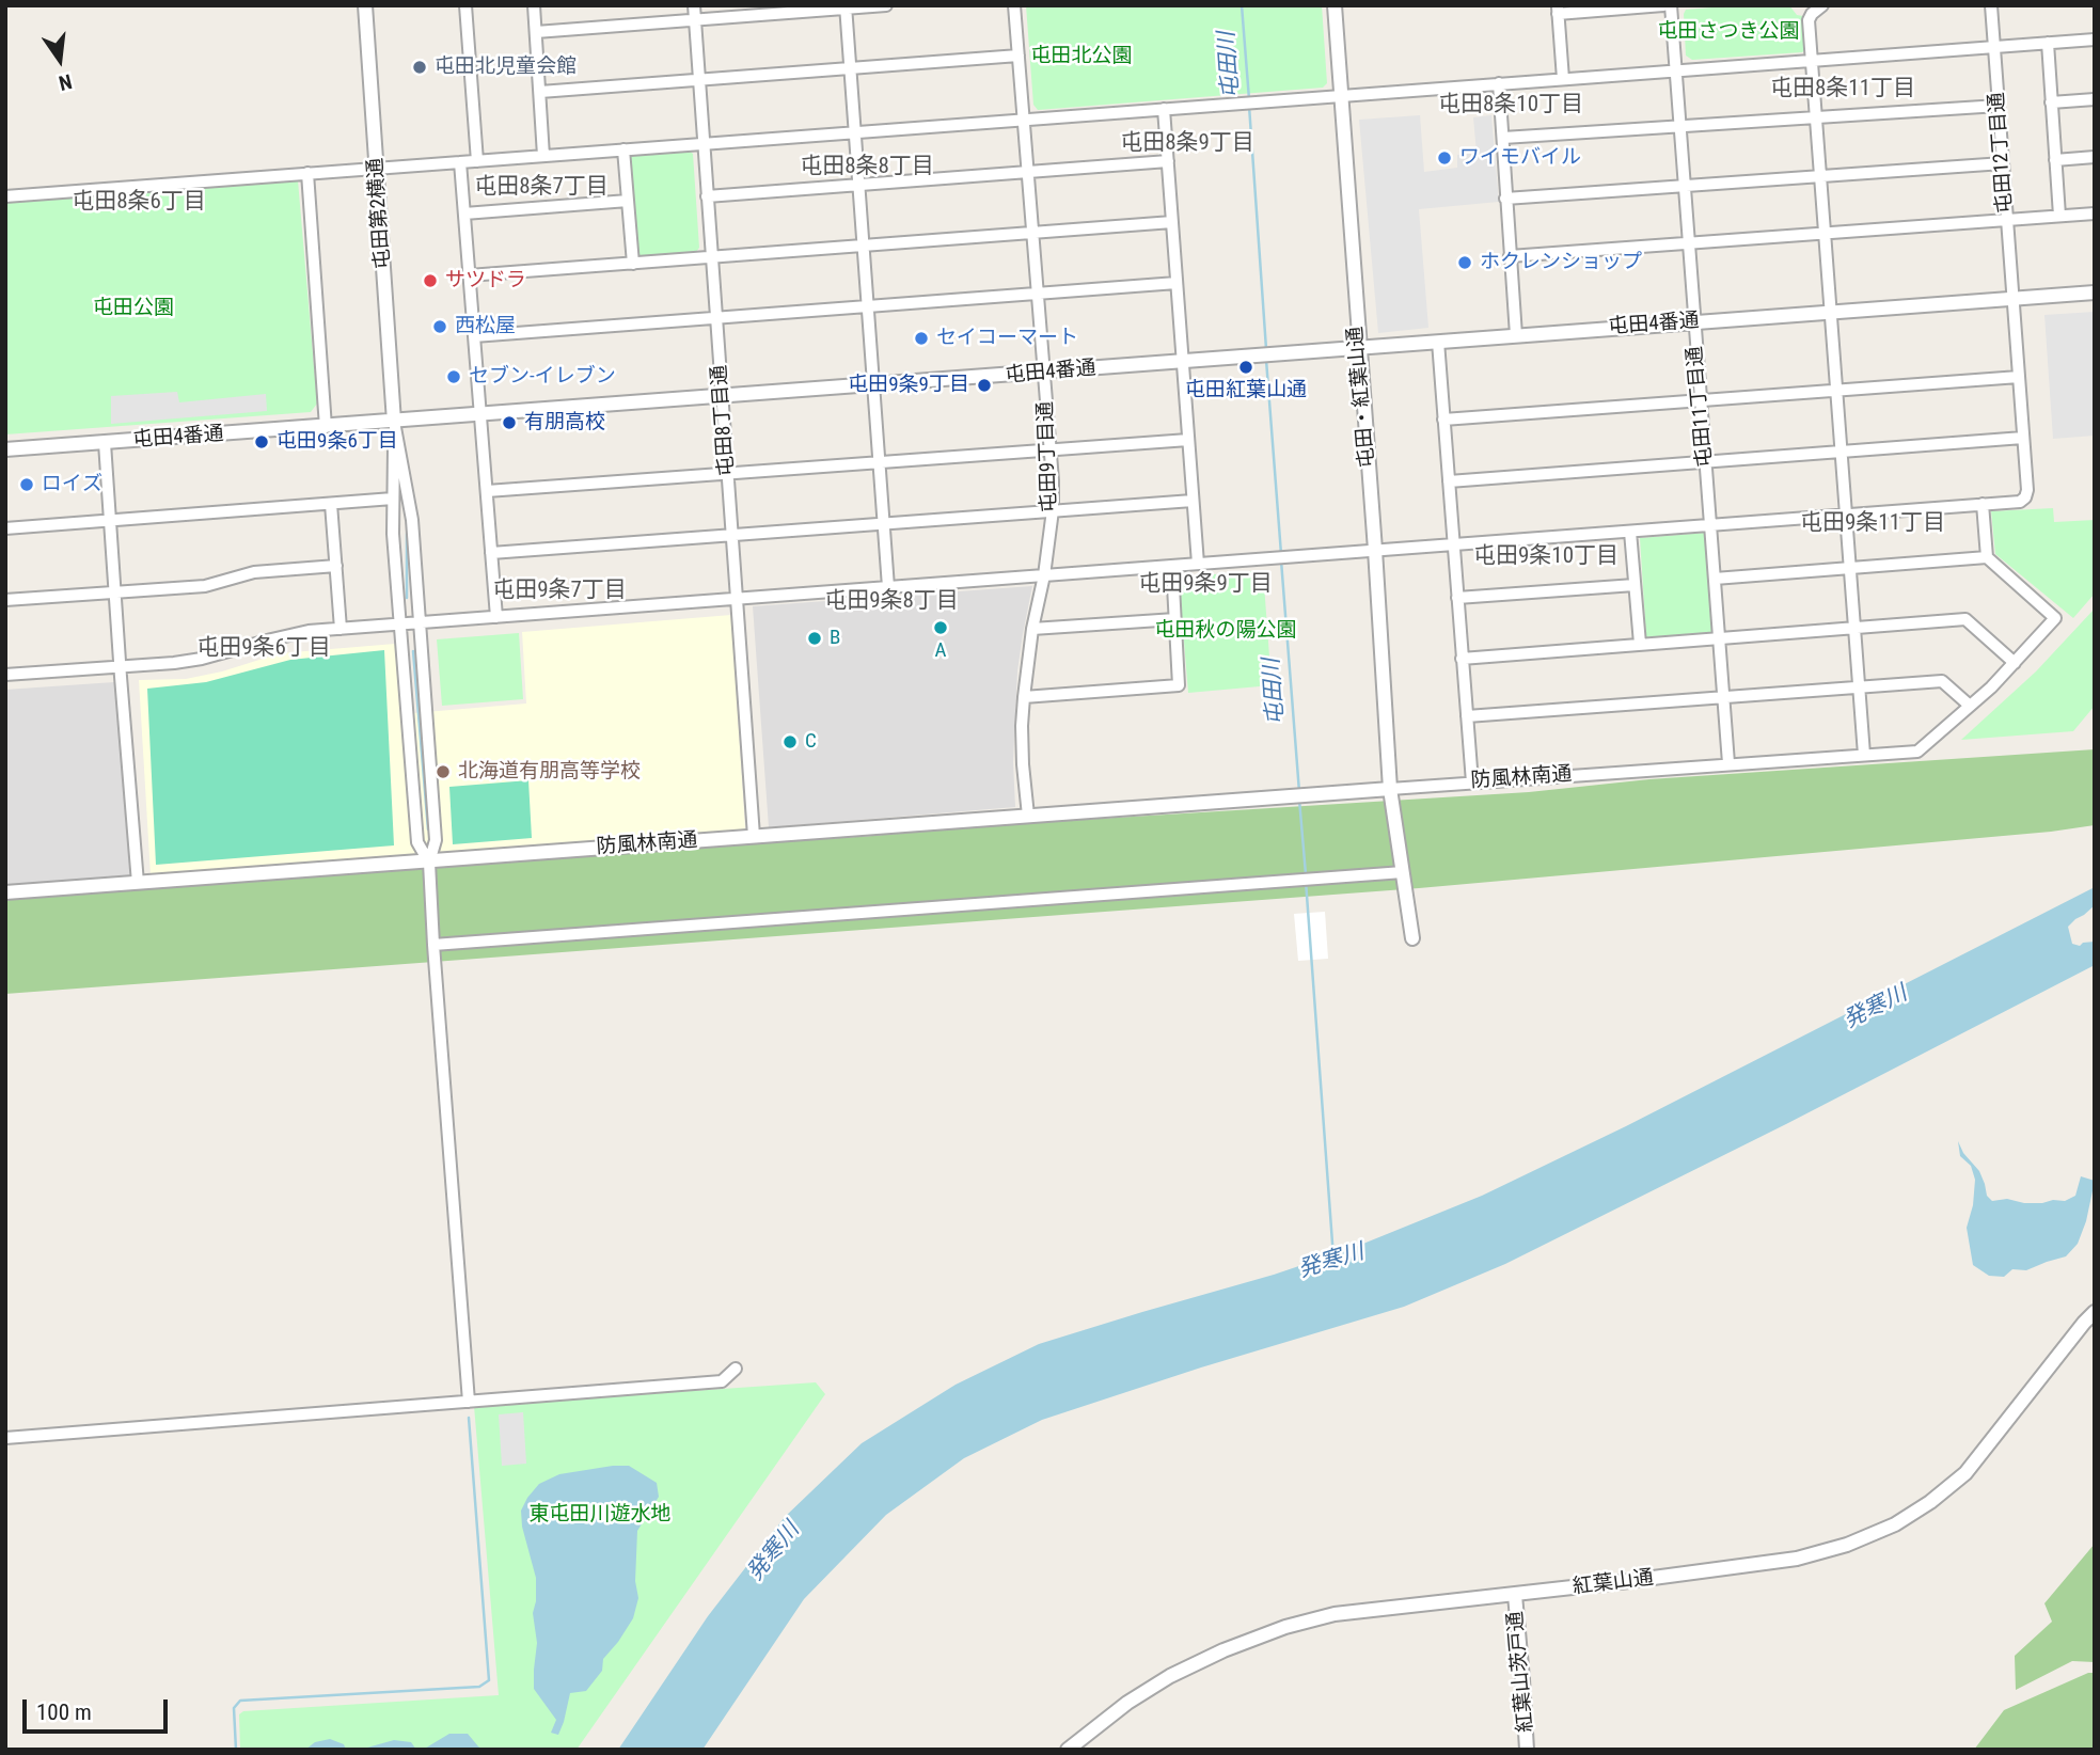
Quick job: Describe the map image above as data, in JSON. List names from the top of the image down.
{
  "streets": {
    "street": [
      "屯田12丁目通",
      "屯田第2横通",
      "屯田4番通",
      "屯田・紅葉山通",
      "屯田11丁目通",
      "屯田8丁目通",
      "屯田9丁目通",
      "防風林南通",
      "紅葉山通",
      "紅葉山茨戸通"
    ]
  },
  "crossings": [
    ["屯田12丁目通", "屯田4番通"],
    ["屯田第2横通", "屯田4番通"],
    ["屯田4番通", "屯田・紅葉山通"],
    ["屯田4番通", "屯田11丁目通"],
    ["屯田4番通", "屯田8丁目通"],
    ["屯田4番通", "屯田9丁目通"],
    ["屯田・紅葉山通", "防風林南通"],
    ["屯田11丁目通", "防風林南通"],
    ["屯田8丁目通", "防風林南通"],
    ["屯田9丁目通", "防風林南通"],
    ["紅葉山通", "紅葉山茨戸通"]
  ],
  "districts": [
    "屯田8条11丁目",
    "屯田8条10丁目",
    "屯田8条9丁目",
    "屯田8条8丁目",
    "屯田8条7丁目",
    "屯田8条6丁目",
    "屯田9条11丁目",
    "屯田9条10丁目",
    "屯田9条9丁目",
    "屯田9条7丁目",
    "屯田9条8丁目",
    "屯田9条6丁目"
  ],
  "water": ["屯田川", "発寒川"],
  "parks": [
    "屯田さつき公園",
    "屯田北公園",
    "屯田公園",
    "屯田秋の陽公園",
    "東屯田川遊水地"
  ],
  "places": [
    "屯田北児童会館",
    "ワイモバイル",
    "ホクレンショップ",
    "サツドラ",
    "西松屋",
    "セイコーマート",
    "屯田紅葉山通",
    "セブン-イレブン",
    "屯田9条9丁目",
    "有朋高校",
    "屯田9条6丁目",
    "ロイズ",
    "A",
    "B",
    "C",
    "北海道有朋高等学校"
  ],
  "scale_bar": "100 m",
  "north": "bottom"
}
